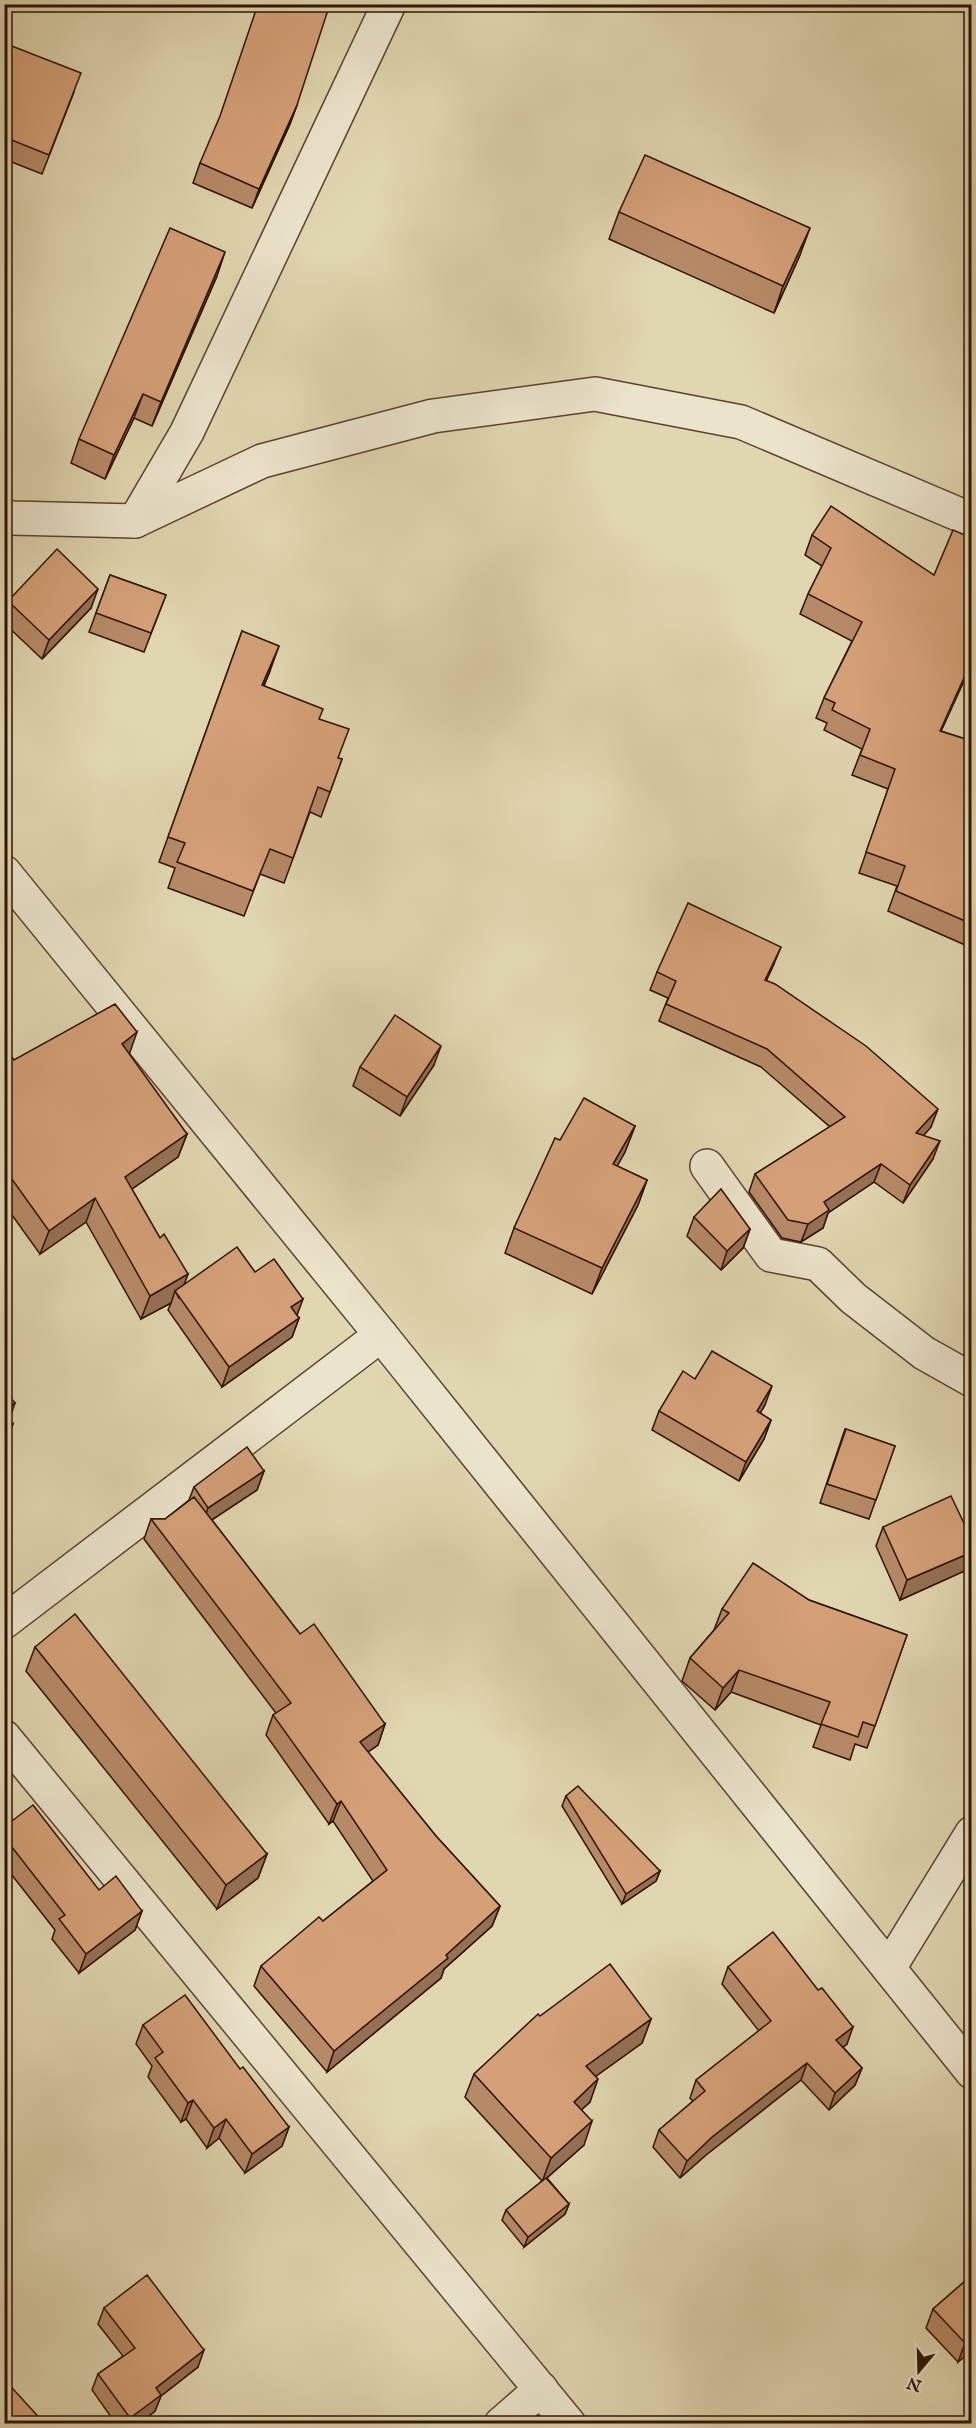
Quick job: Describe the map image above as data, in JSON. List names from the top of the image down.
{
  "north": "bottom"
}
